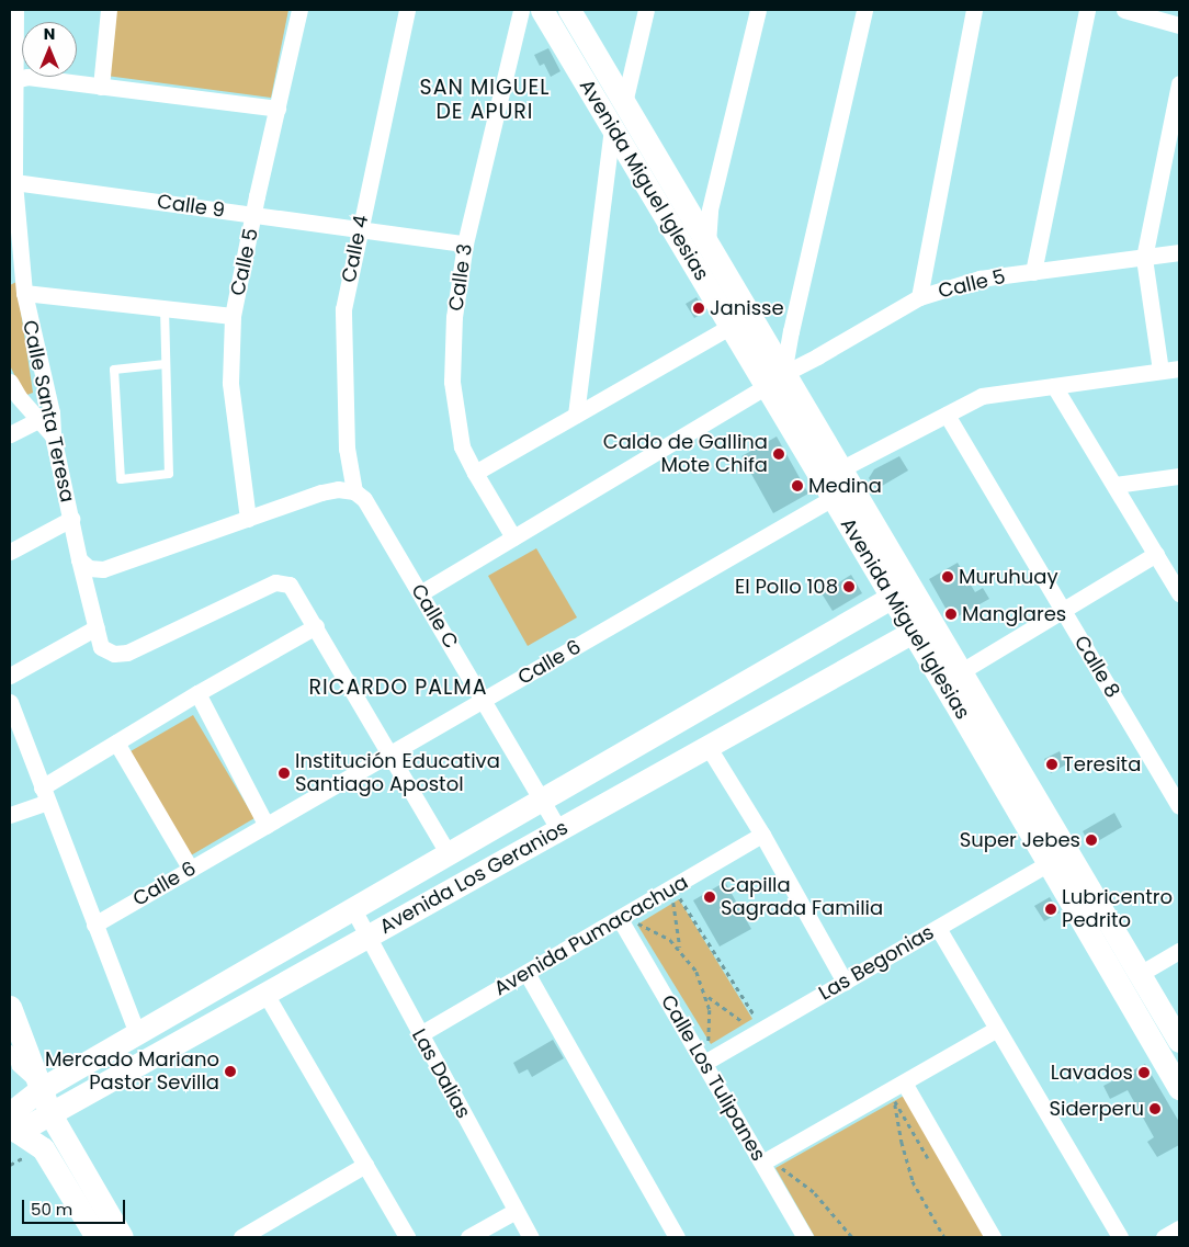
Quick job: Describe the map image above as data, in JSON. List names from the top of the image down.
{
  "streets": {
    "main road": ["Avenida Miguel Iglesias", "Avenida Los Geranios"],
    "street": [
      "Calle 9",
      "Calle 4",
      "Calle 5",
      "Calle 3",
      "Calle Santa Teresa",
      "Calle C",
      "Calle 6",
      "Calle 8",
      "Avenida Pumacachua",
      "Las Begonias",
      "Las Dalias",
      "Calle Los Tulipanes"
    ]
  },
  "crossings": [
    ["Avenida Miguel Iglesias", "Calle 5"],
    ["Avenida Miguel Iglesias", "Calle 6"],
    ["Avenida Miguel Iglesias", "Avenida Los Geranios"],
    ["Avenida Miguel Iglesias", "Las Begonias"],
    ["Calle 9", "Calle 4"],
    ["Calle 9", "Calle 5"],
    ["Calle 9", "Calle 3"],
    ["Calle 9", "Calle Santa Teresa"],
    ["Calle 4", "Calle C"],
    ["Calle 5", "Calle 3"],
    ["Calle 5", "Calle C"],
    ["Calle C", "Calle 6"],
    ["Calle C", "Avenida Los Geranios"],
    ["Avenida Los Geranios", "Las Dalias"],
    ["Avenida Pumacachua", "Las Dalias"],
    ["Avenida Pumacachua", "Calle Los Tulipanes"],
    ["Las Begonias", "Calle Los Tulipanes"]
  ],
  "districts": ["SAN MIGUEL DE APURI", "RICARDO PALMA"],
  "places": [
    "Janisse",
    "Caldo de Gallina Mote Chifa",
    "Medina",
    "Muruhuay",
    "El Pollo 108",
    "Manglares",
    "Teresita",
    "Institución Educativa Santiago Apostol",
    "Super Jebes",
    "Capilla Sagrada Familia",
    "Lubricentro Pedrito",
    "Mercado Mariano Pastor Sevilla",
    "Lavados",
    "Siderperu"
  ],
  "scale_bar": "50 m",
  "north": "top"
}
